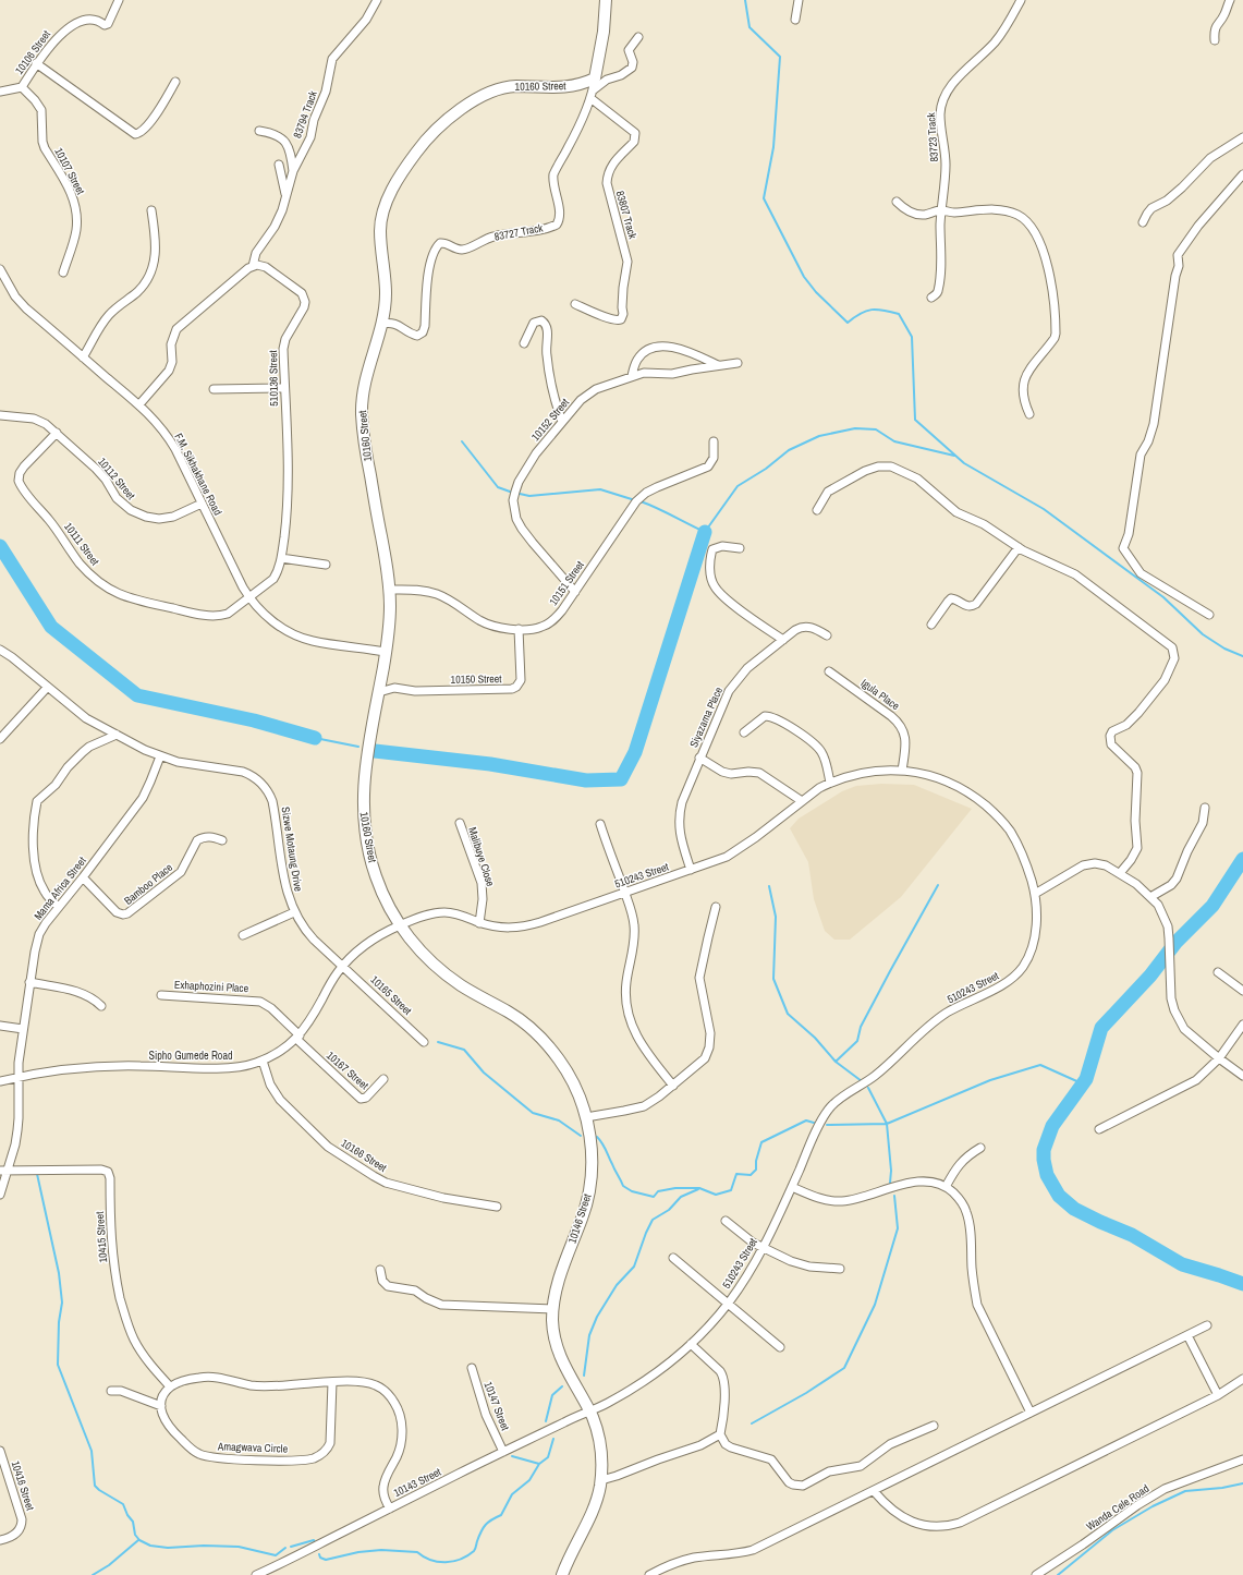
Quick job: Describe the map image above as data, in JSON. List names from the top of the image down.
{
  "streets": {
    "street": [
      "10106 Street",
      "10160 Street",
      "83794 Track",
      "83723 Track",
      "10107 Street",
      "83807 Track",
      "83727 Track",
      "510136 Street",
      "10152 Street",
      "F.M. Sikhakhane Road",
      "10112 Street",
      "10111 Street",
      "10151 Street",
      "10150 Street",
      "Igula Place",
      "Siyazama Place",
      "Sizwe Motaung Drive",
      "Malibuye Close",
      "510243 Street",
      "Bamboo Place",
      "Mama Africa Street",
      "Exhaphozini Place",
      "10165 Street",
      "Sipho Gumede Road",
      "10167 Street",
      "10166 Street",
      "10146 Street",
      "10415 Street",
      "10147 Street",
      "Amagwava Circle",
      "10143 Street",
      "10416 Street",
      "Wanda Cele Road"
    ]
  },
  "crossings": [
    ["10106 Street", "10107 Street"],
    ["10160 Street", "83727 Track"],
    ["10160 Street", "F.M. Sikhakhane Road"],
    ["10160 Street", "10151 Street"],
    ["10160 Street", "10150 Street"],
    ["10160 Street", "510243 Street"],
    ["10160 Street", "Sipho Gumede Road"],
    ["10160 Street", "10146 Street"],
    ["83794 Track", "510136 Street"],
    ["83807 Track", "83727 Track"],
    ["510136 Street", "F.M. Sikhakhane Road"],
    ["510136 Street", "10111 Street"],
    ["10152 Street", "10151 Street"],
    ["F.M. Sikhakhane Road", "10112 Street"],
    ["F.M. Sikhakhane Road", "10111 Street"],
    ["10112 Street", "10111 Street"],
    ["10151 Street", "10150 Street"],
    ["Igula Place", "510243 Street"],
    ["Siyazama Place", "510243 Street"],
    ["Sizwe Motaung Drive", "Mama Africa Street"],
    ["Sizwe Motaung Drive", "10165 Street"],
    ["Sizwe Motaung Drive", "Sipho Gumede Road"],
    ["Malibuye Close", "510243 Street"],
    ["510243 Street", "Sipho Gumede Road"],
    ["510243 Street", "10146 Street"],
    ["510243 Street", "10143 Street"],
    ["Bamboo Place", "Mama Africa Street"],
    ["Mama Africa Street", "Sipho Gumede Road"],
    ["Exhaphozini Place", "Sipho Gumede Road"],
    ["Exhaphozini Place", "10167 Street"],
    ["10165 Street", "Sipho Gumede Road"],
    ["Sipho Gumede Road", "10167 Street"],
    ["Sipho Gumede Road", "10166 Street"],
    ["Sipho Gumede Road", "10146 Street"],
    ["10146 Street", "10143 Street"],
    ["10147 Street", "10143 Street"]
  ]
}
